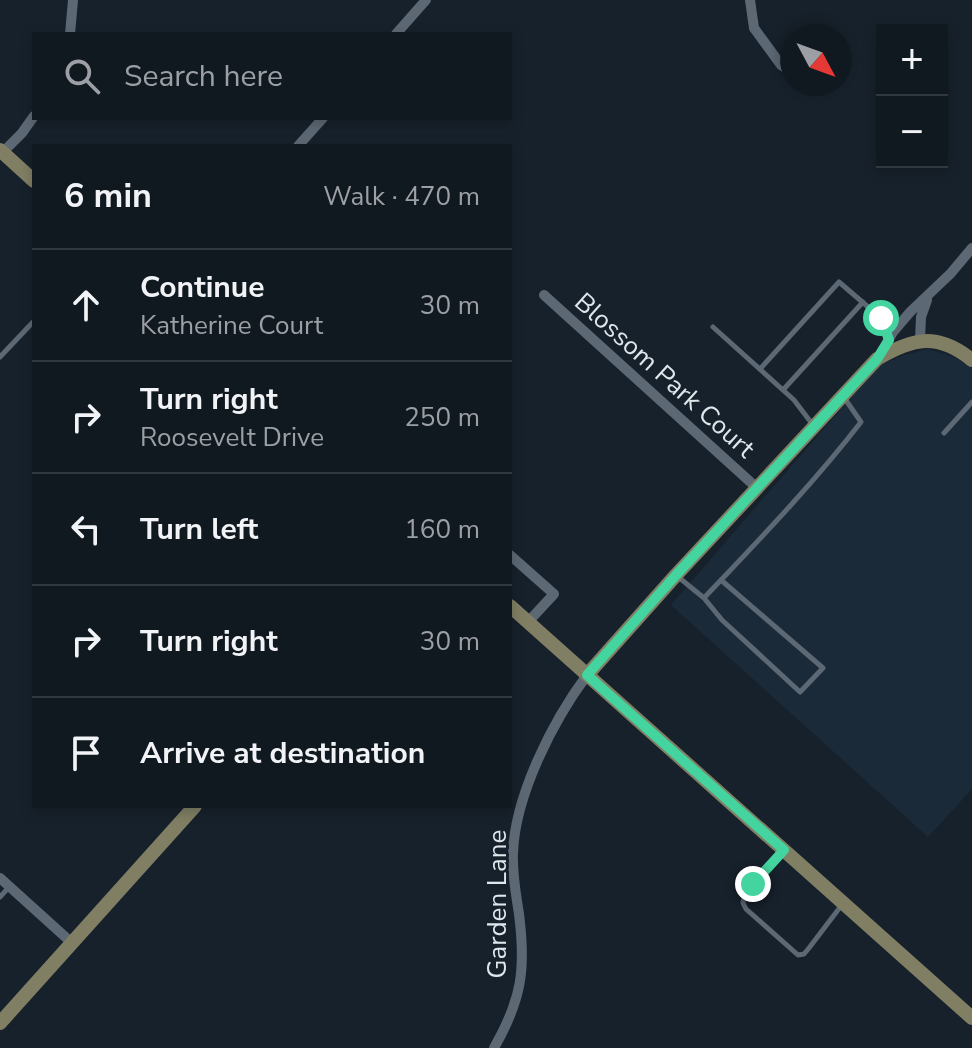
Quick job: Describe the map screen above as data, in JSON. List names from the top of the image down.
{
  "streets": {
    "street": ["Blossom Park Court", "Garden Lane"]
  },
  "north": "bottom right",
  "page": {
    "map_buttons": ["+", "−"],
    "search": "Search here",
    "heading": ["6 min", "Walk · 470 m"],
    "list": [
      ["Continue", "Katherine Court", "30 m"],
      ["Turn right", "Roosevelt Drive", "250 m"],
      ["Turn left", "160 m"],
      ["Turn right", "30 m"],
      "Arrive at destination"
    ]
  }
}
